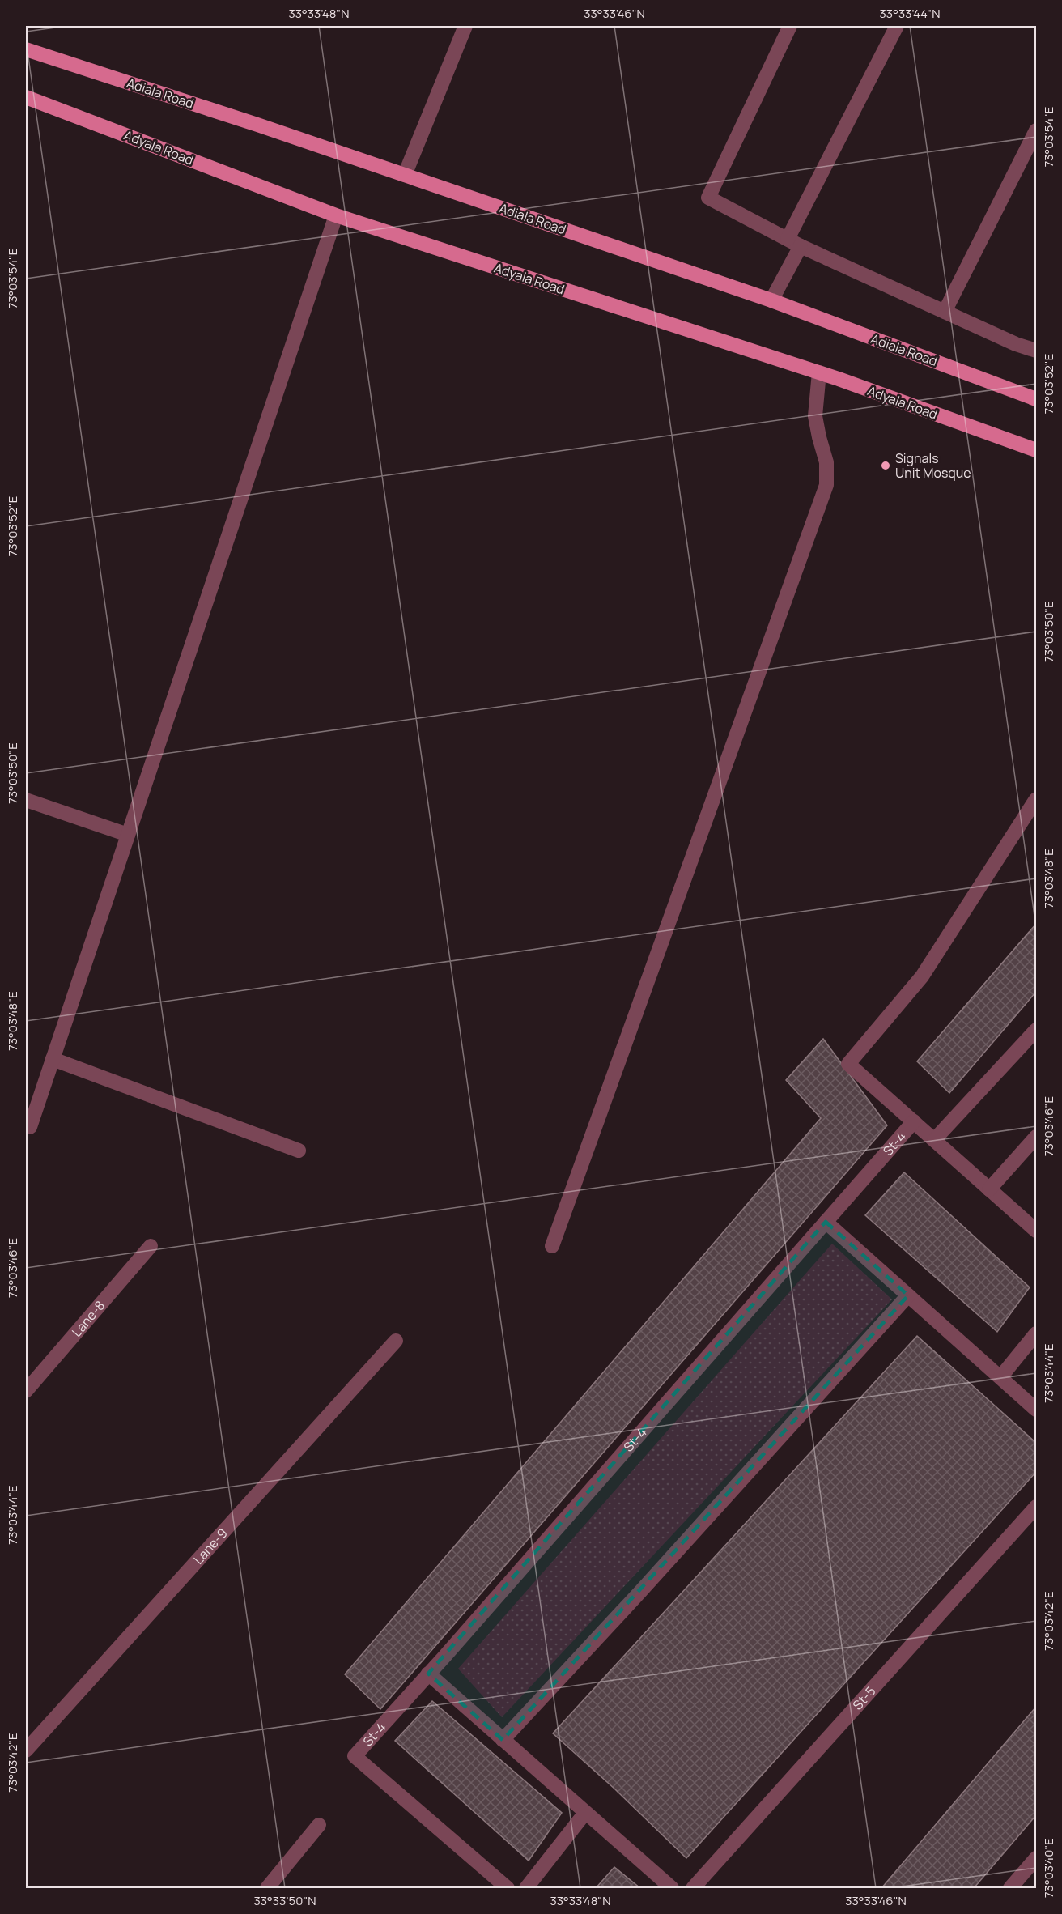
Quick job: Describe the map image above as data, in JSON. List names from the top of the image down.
{
  "streets": {
    "main road": ["Adiala Road", "Adyala Road"],
    "street": [
      "St-4",
      "Lane-8",
      "Lane-9",
      "St-5"
    ]
  },
  "places": ["Signals Unit Mosque"],
  "coordinates": [
    "33°33'48\"N",
    "33°33'46\"N",
    "33°33'44\"N",
    "73°03'54\"E",
    "73°03'52\"E",
    "73°03'50\"E",
    "73°03'48\"E",
    "73°03'46\"E",
    "73°03'44\"E",
    "73°03'42\"E",
    "73°03'40\"E",
    "33°33'50\"N"
  ]
}
